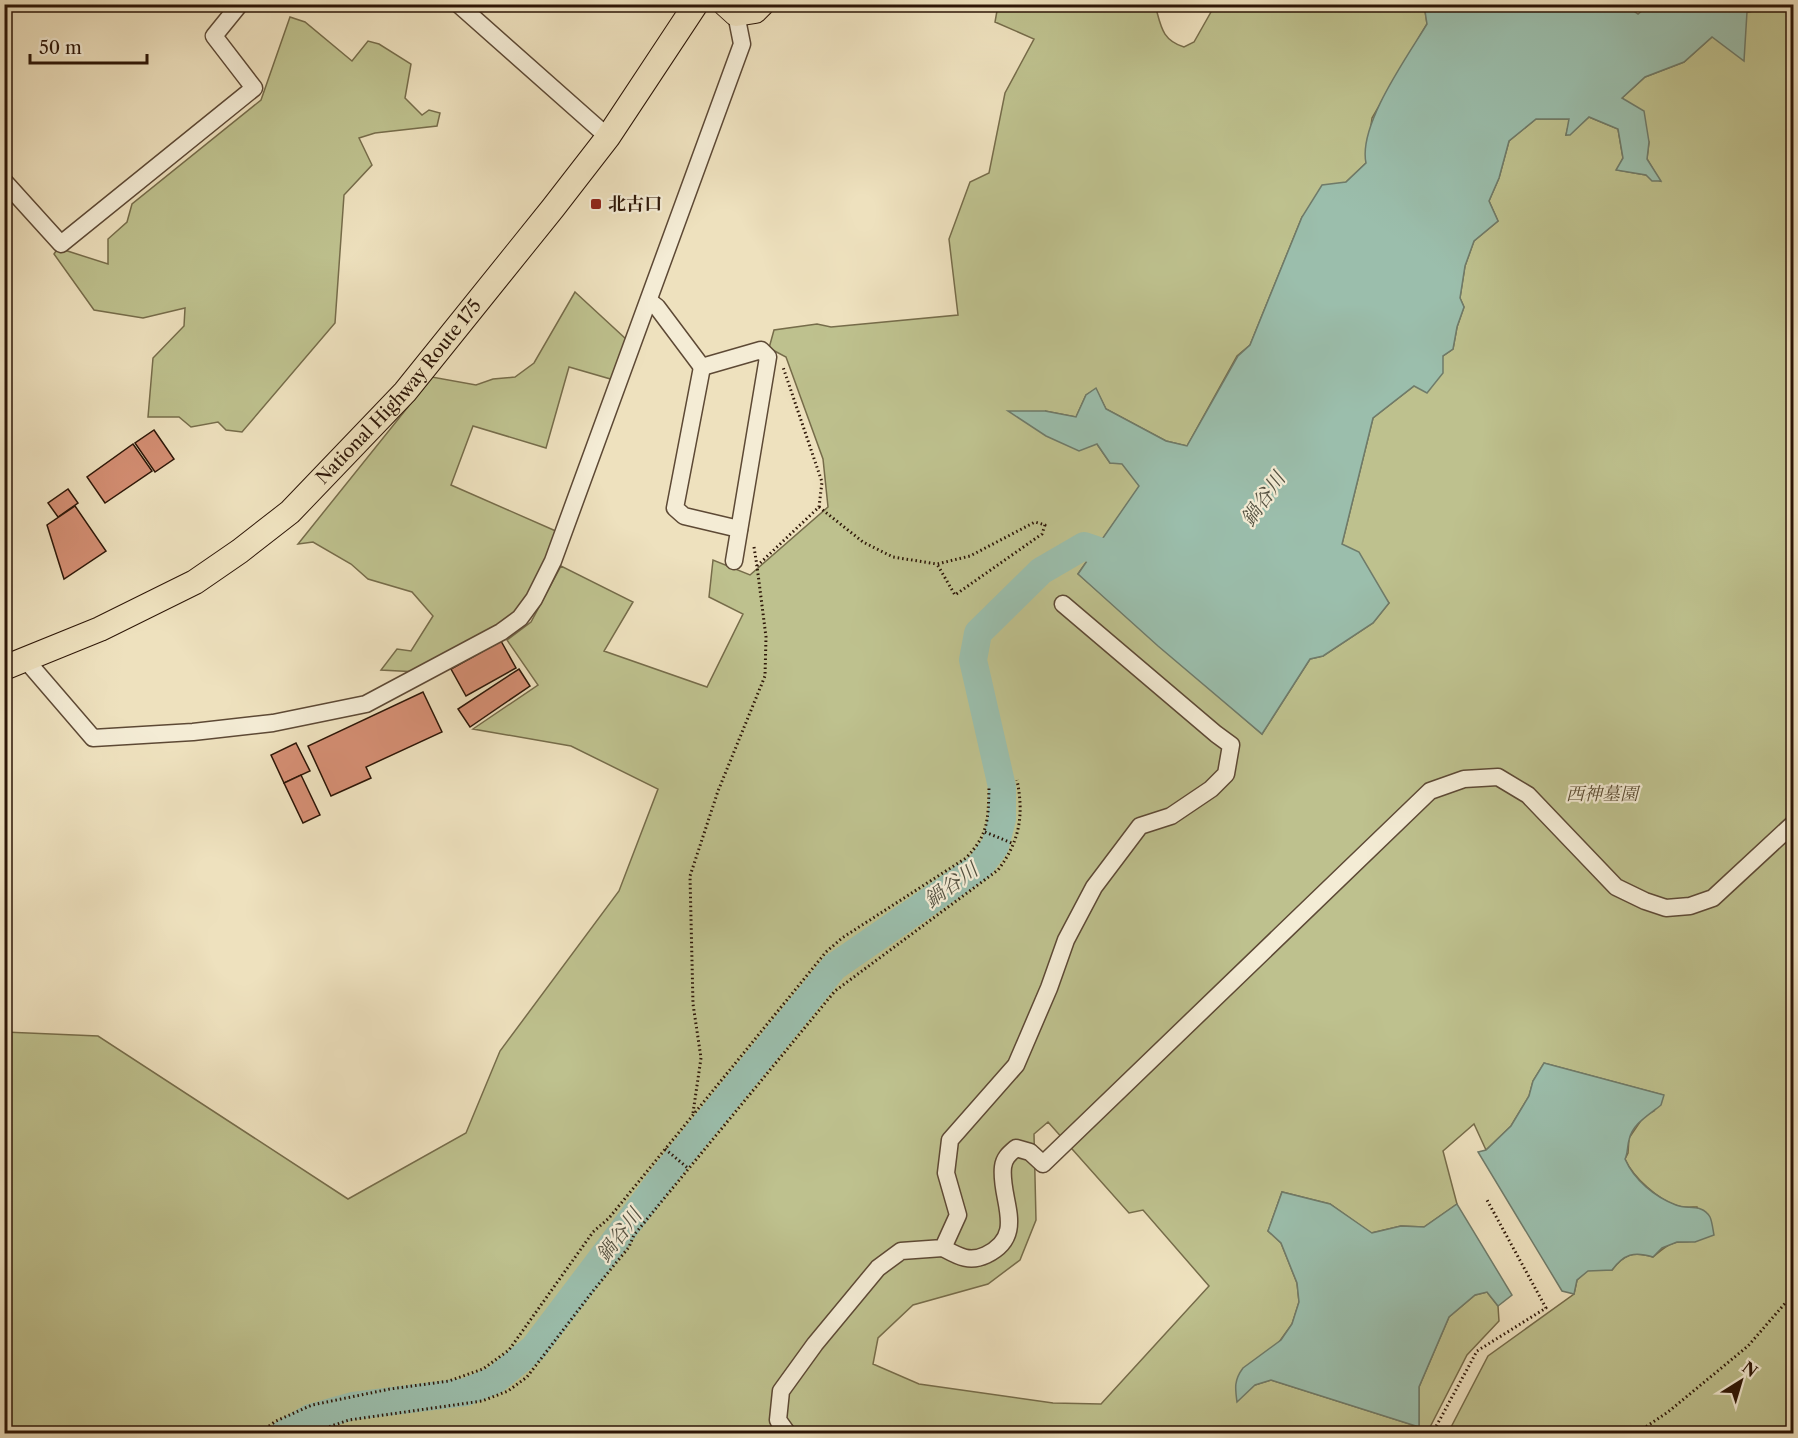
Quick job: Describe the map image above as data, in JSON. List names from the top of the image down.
{
  "streets": {
    "highway": ["National Highway Route 175"]
  },
  "water": ["鍋谷川"],
  "parks": ["西神墓園"],
  "places": {
    "transit": ["北古口"]
  },
  "scale_bar": "50 m",
  "north": "top right"
}
